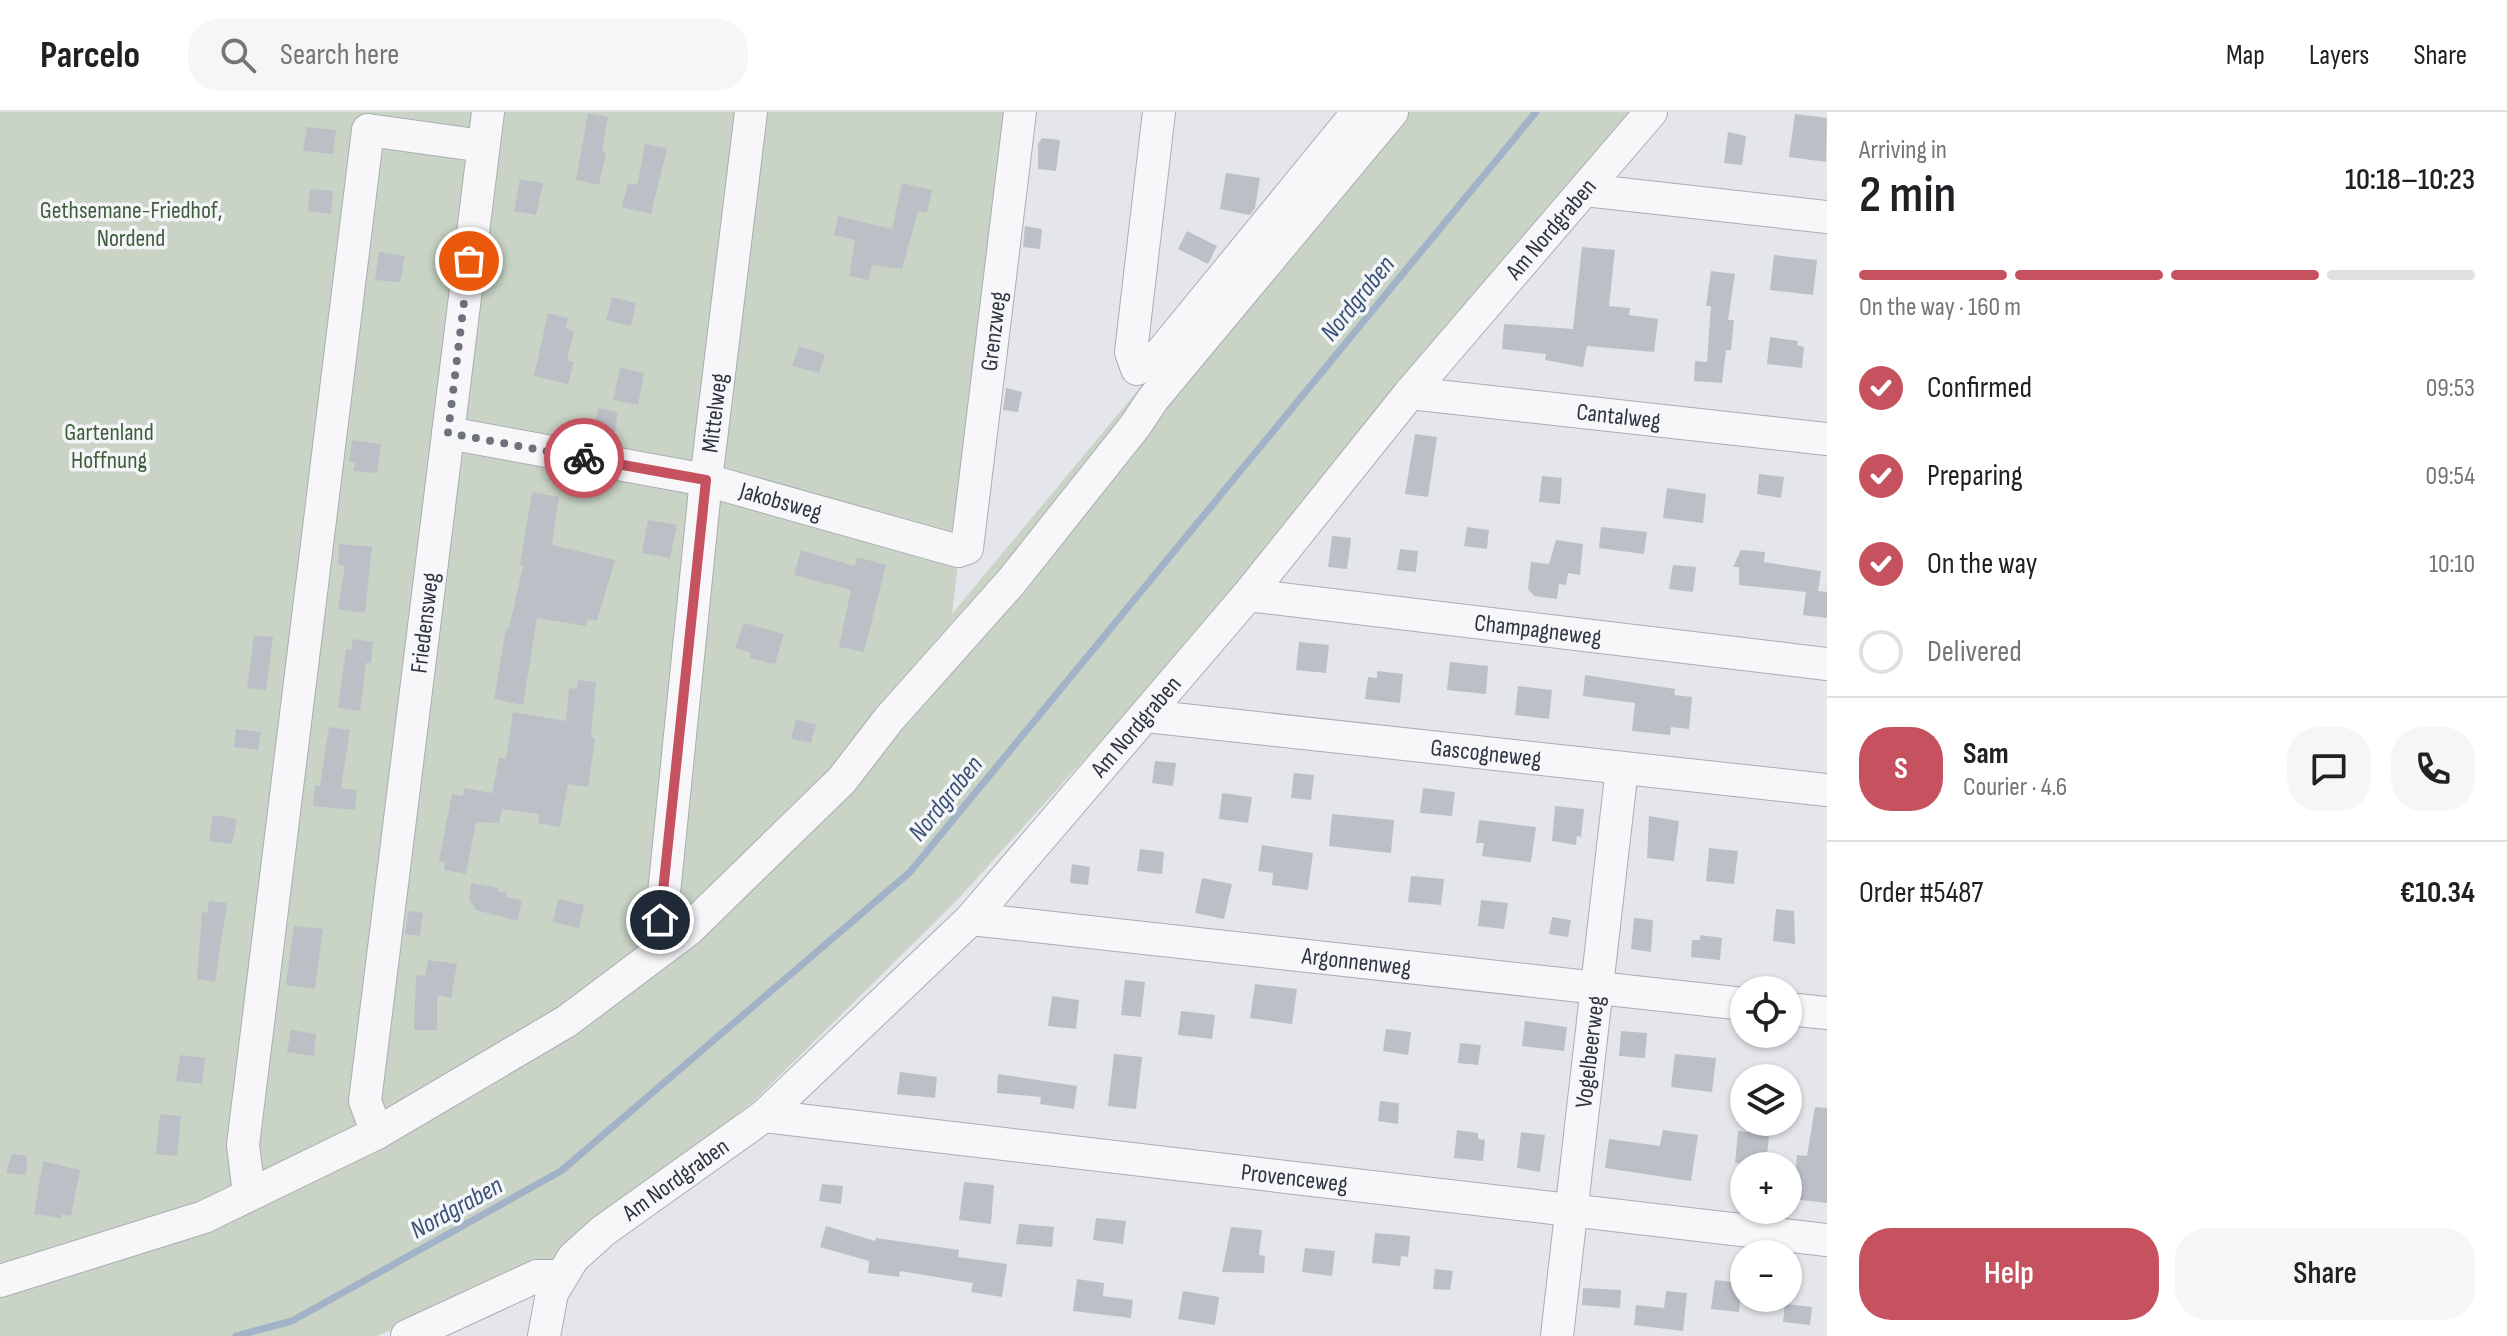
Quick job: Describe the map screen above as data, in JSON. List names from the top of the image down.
{
  "streets": {
    "street": [
      "Am Nordgraben",
      "Grenzweg",
      "Mittelweg",
      "Cantalweg",
      "Jakobsweg",
      "Friedensweg",
      "Champagneweg",
      "Gascogneweg",
      "Argonnenweg",
      "Vogelbeerweg",
      "Provenceweg"
    ]
  },
  "crossings": [
    ["Am Nordgraben", "Cantalweg"],
    ["Am Nordgraben", "Champagneweg"],
    ["Am Nordgraben", "Gascogneweg"],
    ["Am Nordgraben", "Argonnenweg"],
    ["Am Nordgraben", "Provenceweg"],
    ["Grenzweg", "Jakobsweg"],
    ["Mittelweg", "Jakobsweg"],
    ["Jakobsweg", "Friedensweg"],
    ["Gascogneweg", "Vogelbeerweg"],
    ["Argonnenweg", "Vogelbeerweg"],
    ["Vogelbeerweg", "Provenceweg"]
  ],
  "water": ["Nordgraben"],
  "parks": ["Gethsemane-Friedhof, Nordend", "Gartenland Hoffnung"],
  "page": {
    "header": "Parcelo",
    "search": "Search here",
    "nav": ["Map", "Layers", "Share"],
    "heading": ["2 min", "Arriving in", "10:18–10:23"],
    "panel": [
      "Sam",
      "Courier · 4.6",
      "Order #5487",
      "€10.34"
    ],
    "bar": "On the way · 160 m",
    "list": [
      ["Confirmed", "09:53"],
      ["Preparing", "09:54"],
      ["On the way", "10:10"],
      "Delivered"
    ],
    "round": "S",
    "map_buttons": ["+", "−"],
    "buttons": ["Help", "Share"]
  }
}
